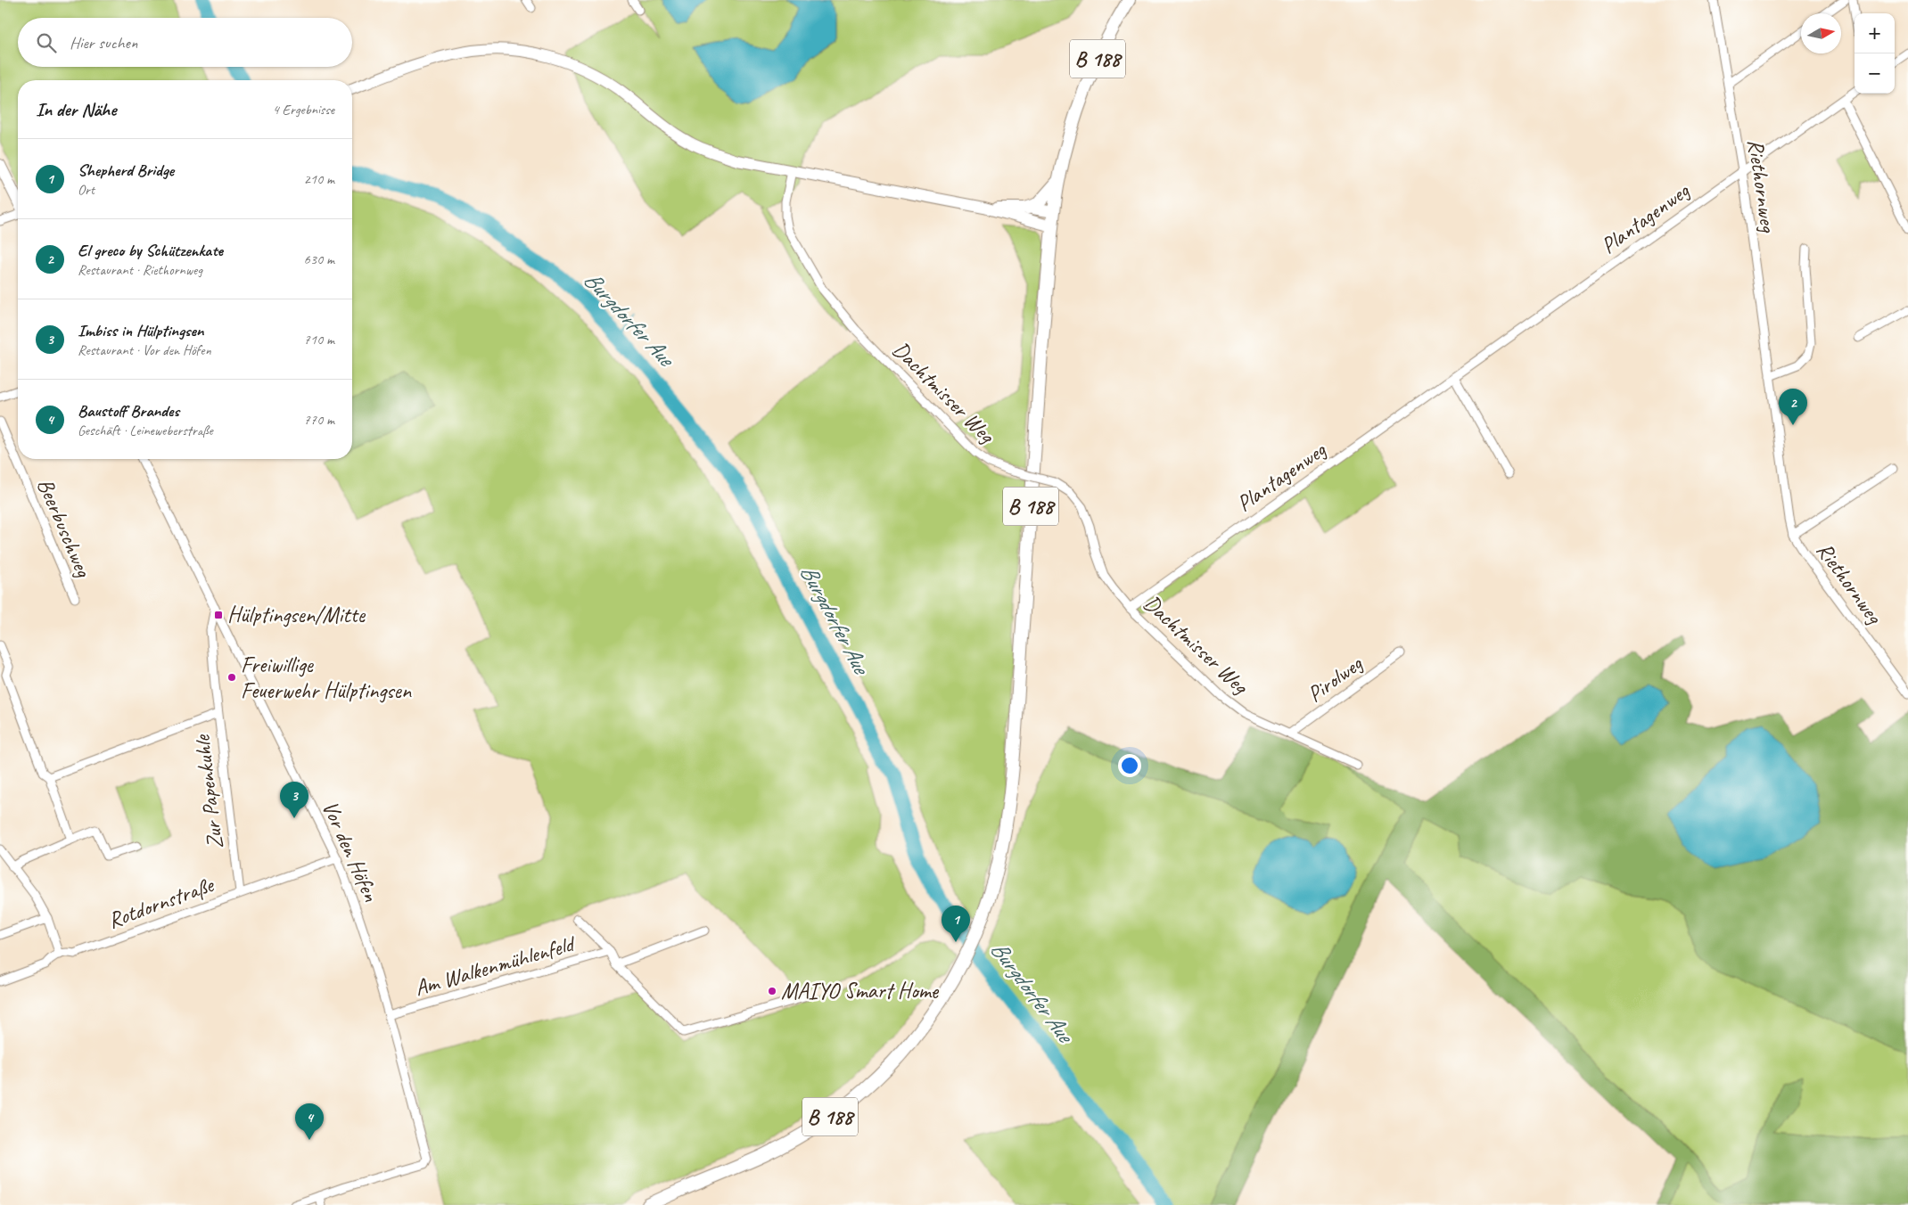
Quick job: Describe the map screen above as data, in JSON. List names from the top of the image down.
{
  "streets": {
    "main road": ["B 188"],
    "street": [
      "Riethornweg",
      "Plantagenweg",
      "Dachtmisser Weg",
      "Beerbuschweg",
      "Pirolweg",
      "Zur Papenkuhle",
      "Vor den Höfen",
      "Rotdornstraße",
      "Am Walkenmühlenfeld"
    ]
  },
  "crossings": [
    ["Riethornweg", "Plantagenweg"],
    ["Plantagenweg", "Dachtmisser Weg"],
    ["Dachtmisser Weg", "Pirolweg"],
    ["Zur Papenkuhle", "Vor den Höfen"],
    ["Zur Papenkuhle", "Rotdornstraße"],
    ["Vor den Höfen", "Rotdornstraße"],
    ["Vor den Höfen", "Am Walkenmühlenfeld"]
  ],
  "water": ["Burgdorfer Aue"],
  "places": {
    "transit": ["Hülptingsen/Mitte"],
    "other": ["Freiwillige Feuerwehr Hülptingsen", "MAIYO Smart Home"]
  },
  "north": "right",
  "page": {
    "map_buttons": ["+", "−"],
    "search": "Hier suchen",
    "heading": ["In der Nähe", "4 Ergebnisse"],
    "list": [
      {
        "mark": "1",
        "name": "Shepherd Bridge",
        "note": "Ort",
        "value": "210 m"
      },
      {
        "mark": "2",
        "name": "El greco by Schützenkate",
        "note": "Restaurant · Riethornweg",
        "value": "630 m"
      },
      {
        "mark": "3",
        "name": "Imbiss in Hülptingsen",
        "note": "Restaurant · Vor den Höfen",
        "value": "710 m"
      },
      {
        "mark": "4",
        "name": "Baustoff Brandes",
        "note": "Geschäft · Leineweberstraße",
        "value": "770 m"
      }
    ],
    "pins": [
      "2",
      "3",
      "1",
      "4"
    ]
  }
}
